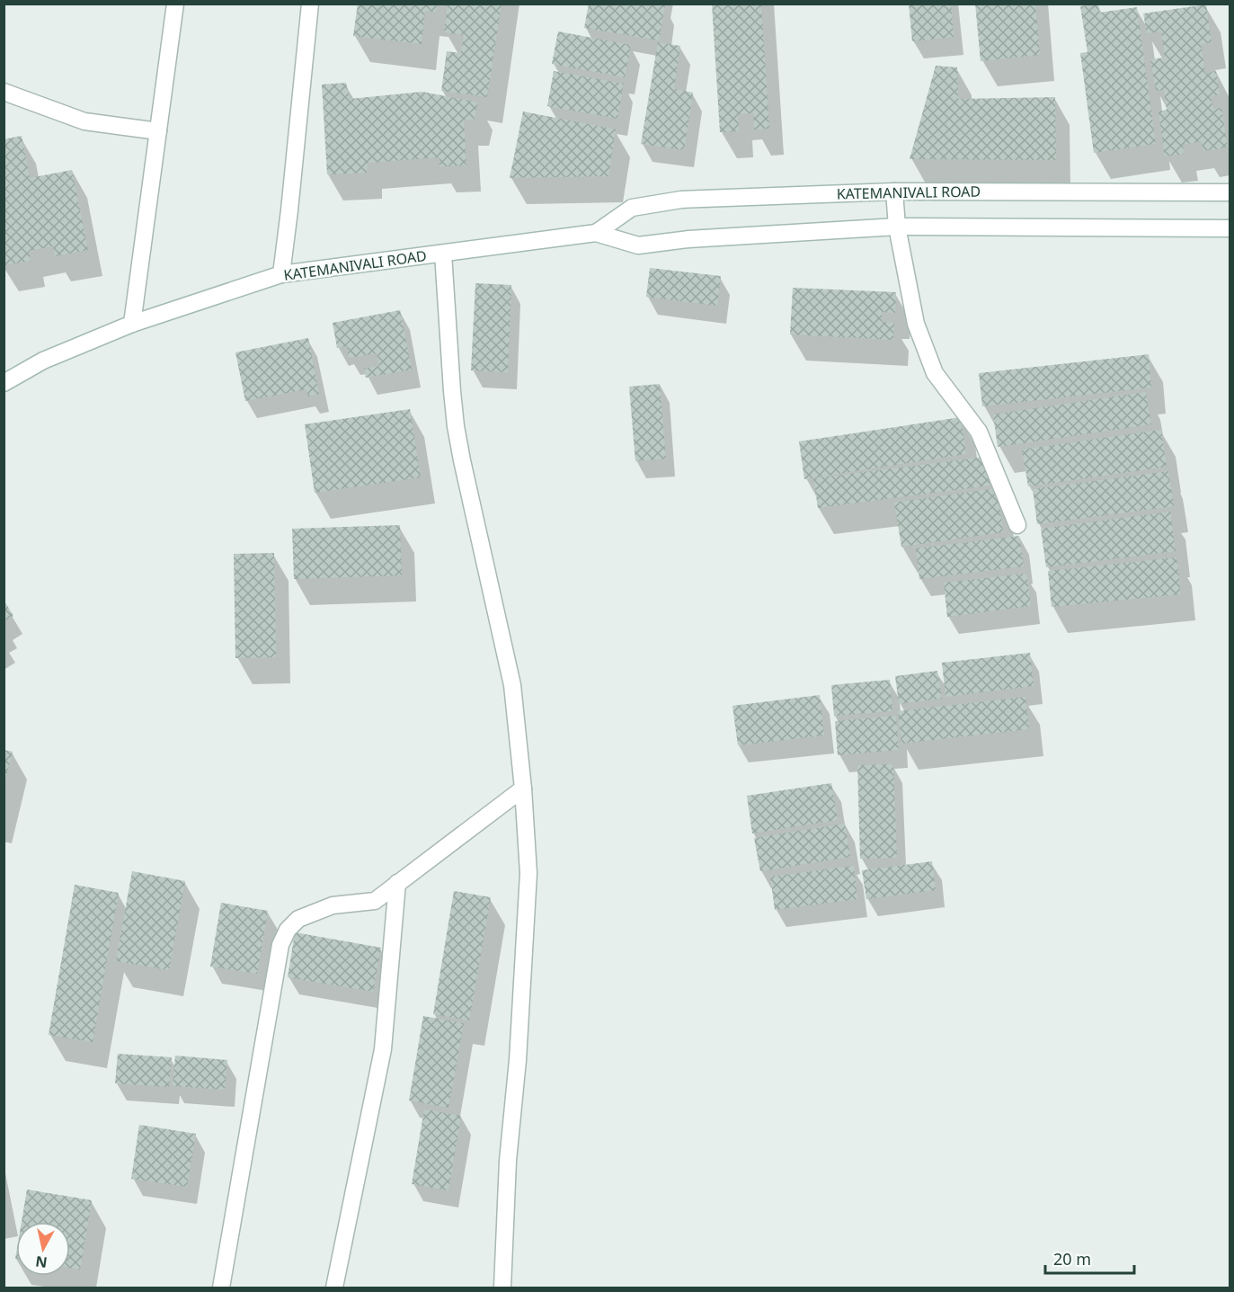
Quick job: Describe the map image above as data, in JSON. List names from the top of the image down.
{
  "streets": {
    "street": ["KATEMANIVALI ROAD"]
  },
  "scale_bar": "20 m",
  "north": "bottom"
}
